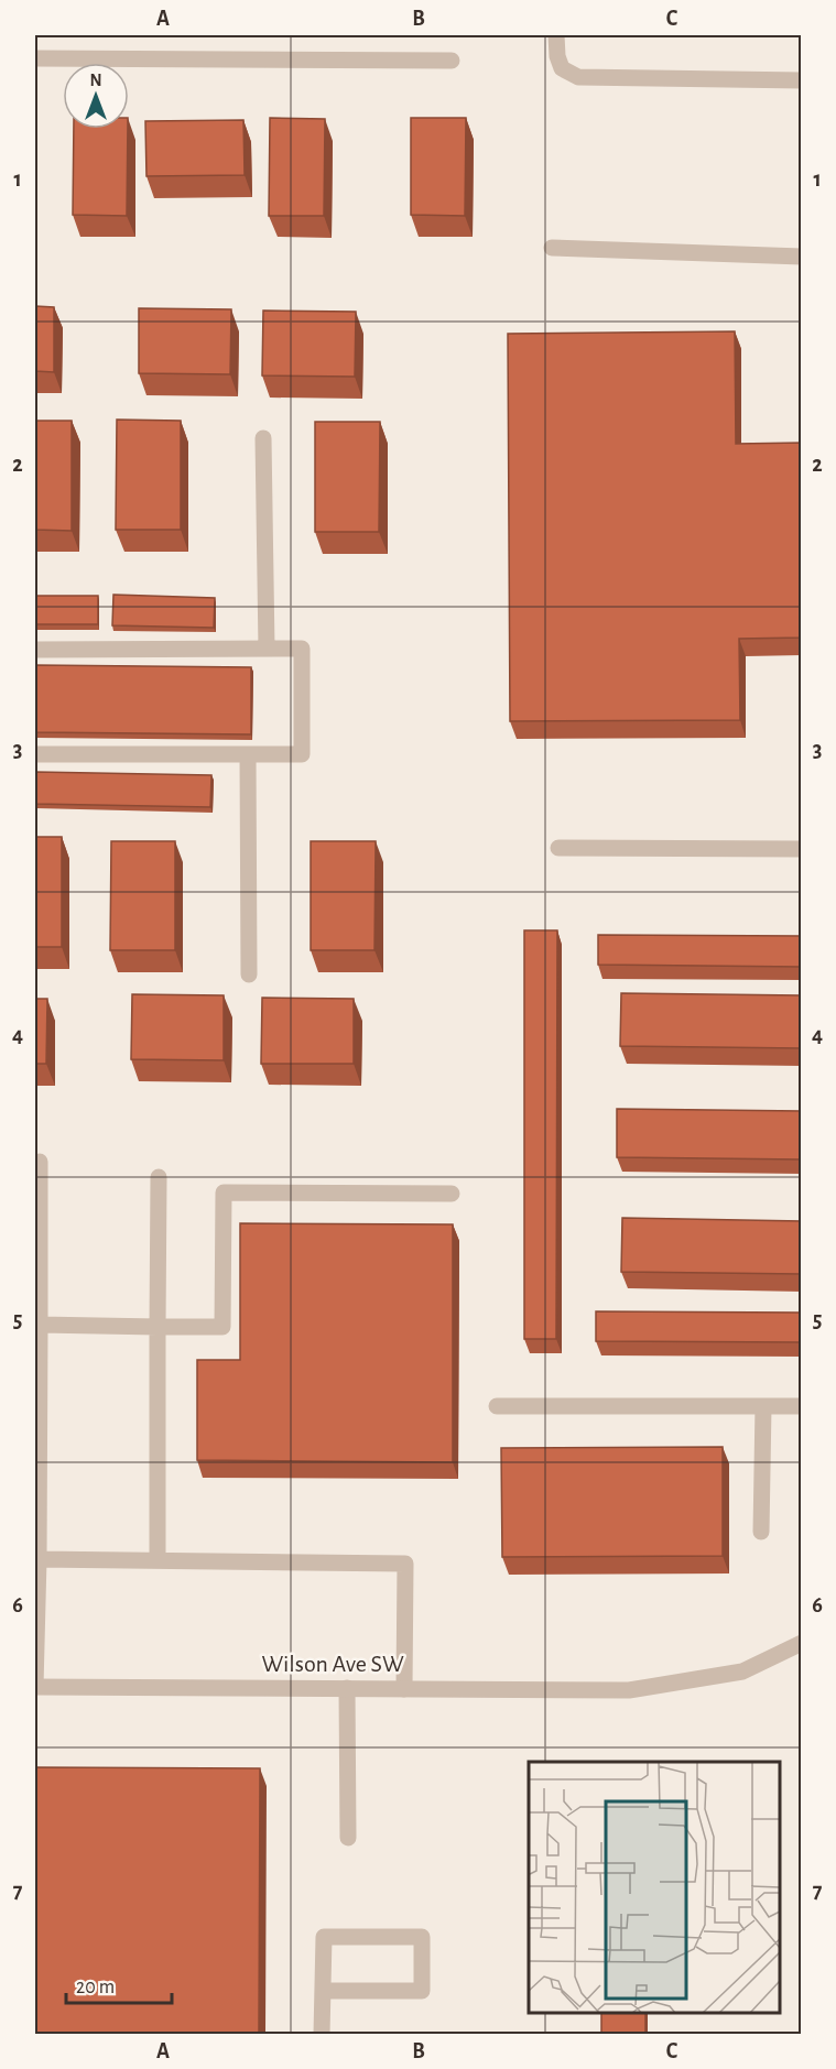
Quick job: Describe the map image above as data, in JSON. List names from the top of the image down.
{
  "streets": {
    "street": ["Wilson Ave SW"]
  },
  "scale_bar": "20 m",
  "north": "top",
  "grid": {
    "columns": ["A", "B", "C"],
    "rows": [
      "1",
      "2",
      "3",
      "4",
      "5",
      "6",
      "7"
    ]
  }
}
